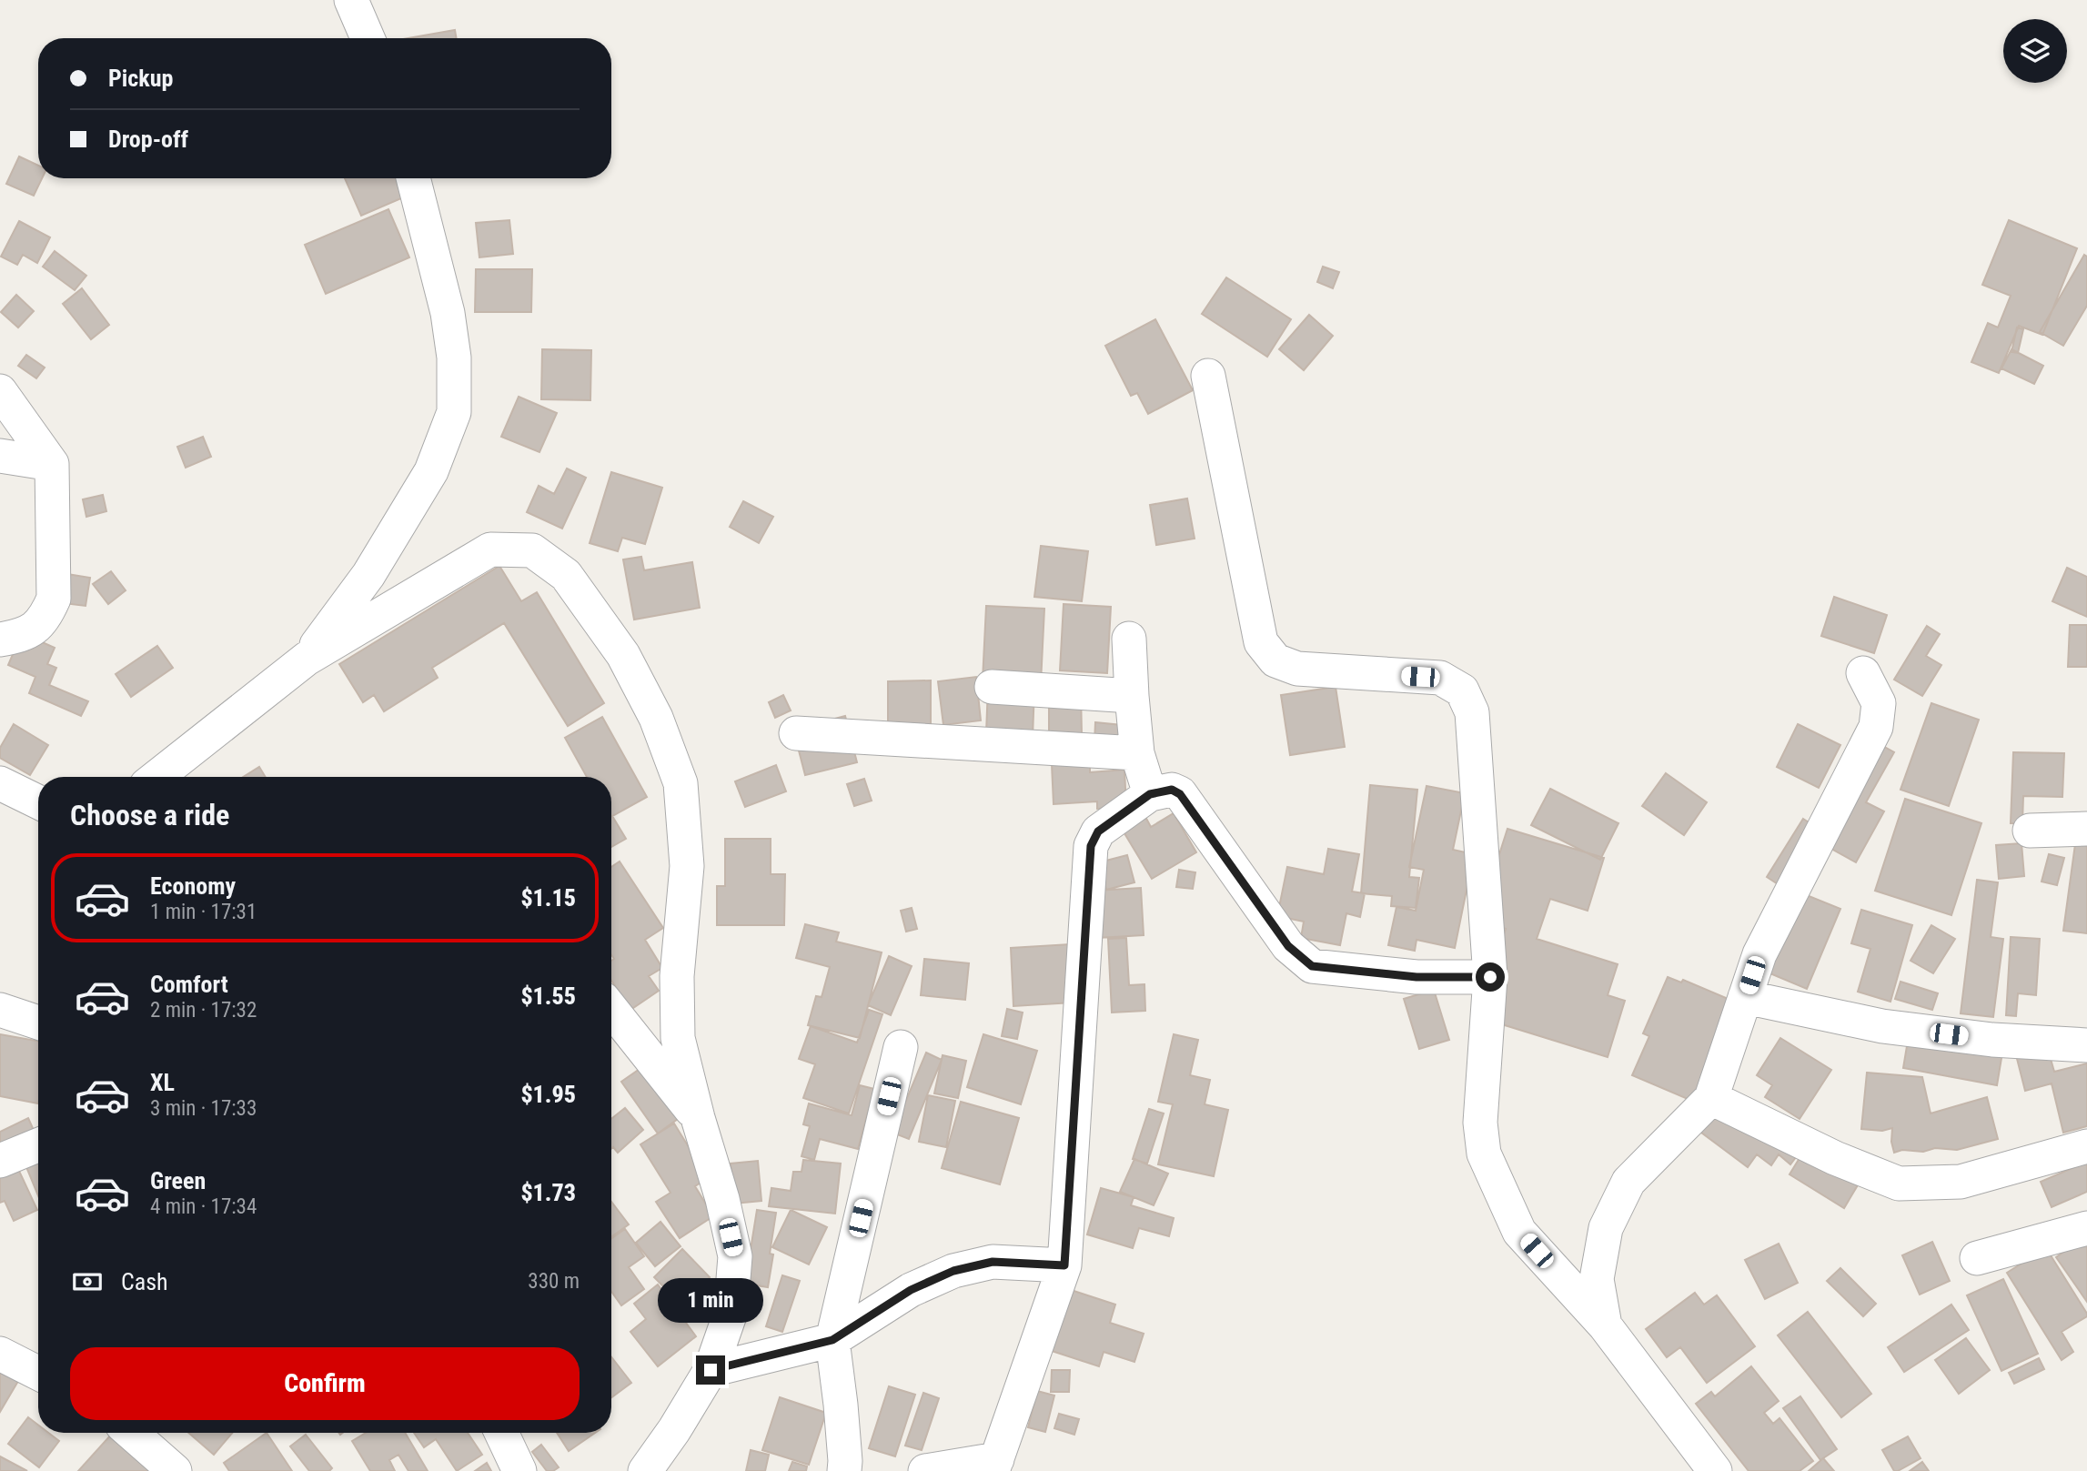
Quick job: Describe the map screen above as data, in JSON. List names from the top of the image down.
{
  "page": {
    "banner": ["Pickup", "Drop-off"],
    "heading": "Choose a ride",
    "list": [
      {
        "name": "Economy",
        "note": "1 min · 17:31",
        "value": "$1.15"
      },
      {
        "name": "Comfort",
        "note": "2 min · 17:32",
        "value": "$1.55"
      },
      {
        "name": "XL",
        "note": "3 min · 17:33",
        "value": "$1.95"
      },
      {
        "name": "Green",
        "note": "4 min · 17:34",
        "value": "$1.73"
      }
    ],
    "pay": ["Cash", "330 m"],
    "bubble": "1 min",
    "buttons": "Confirm"
  }
}
